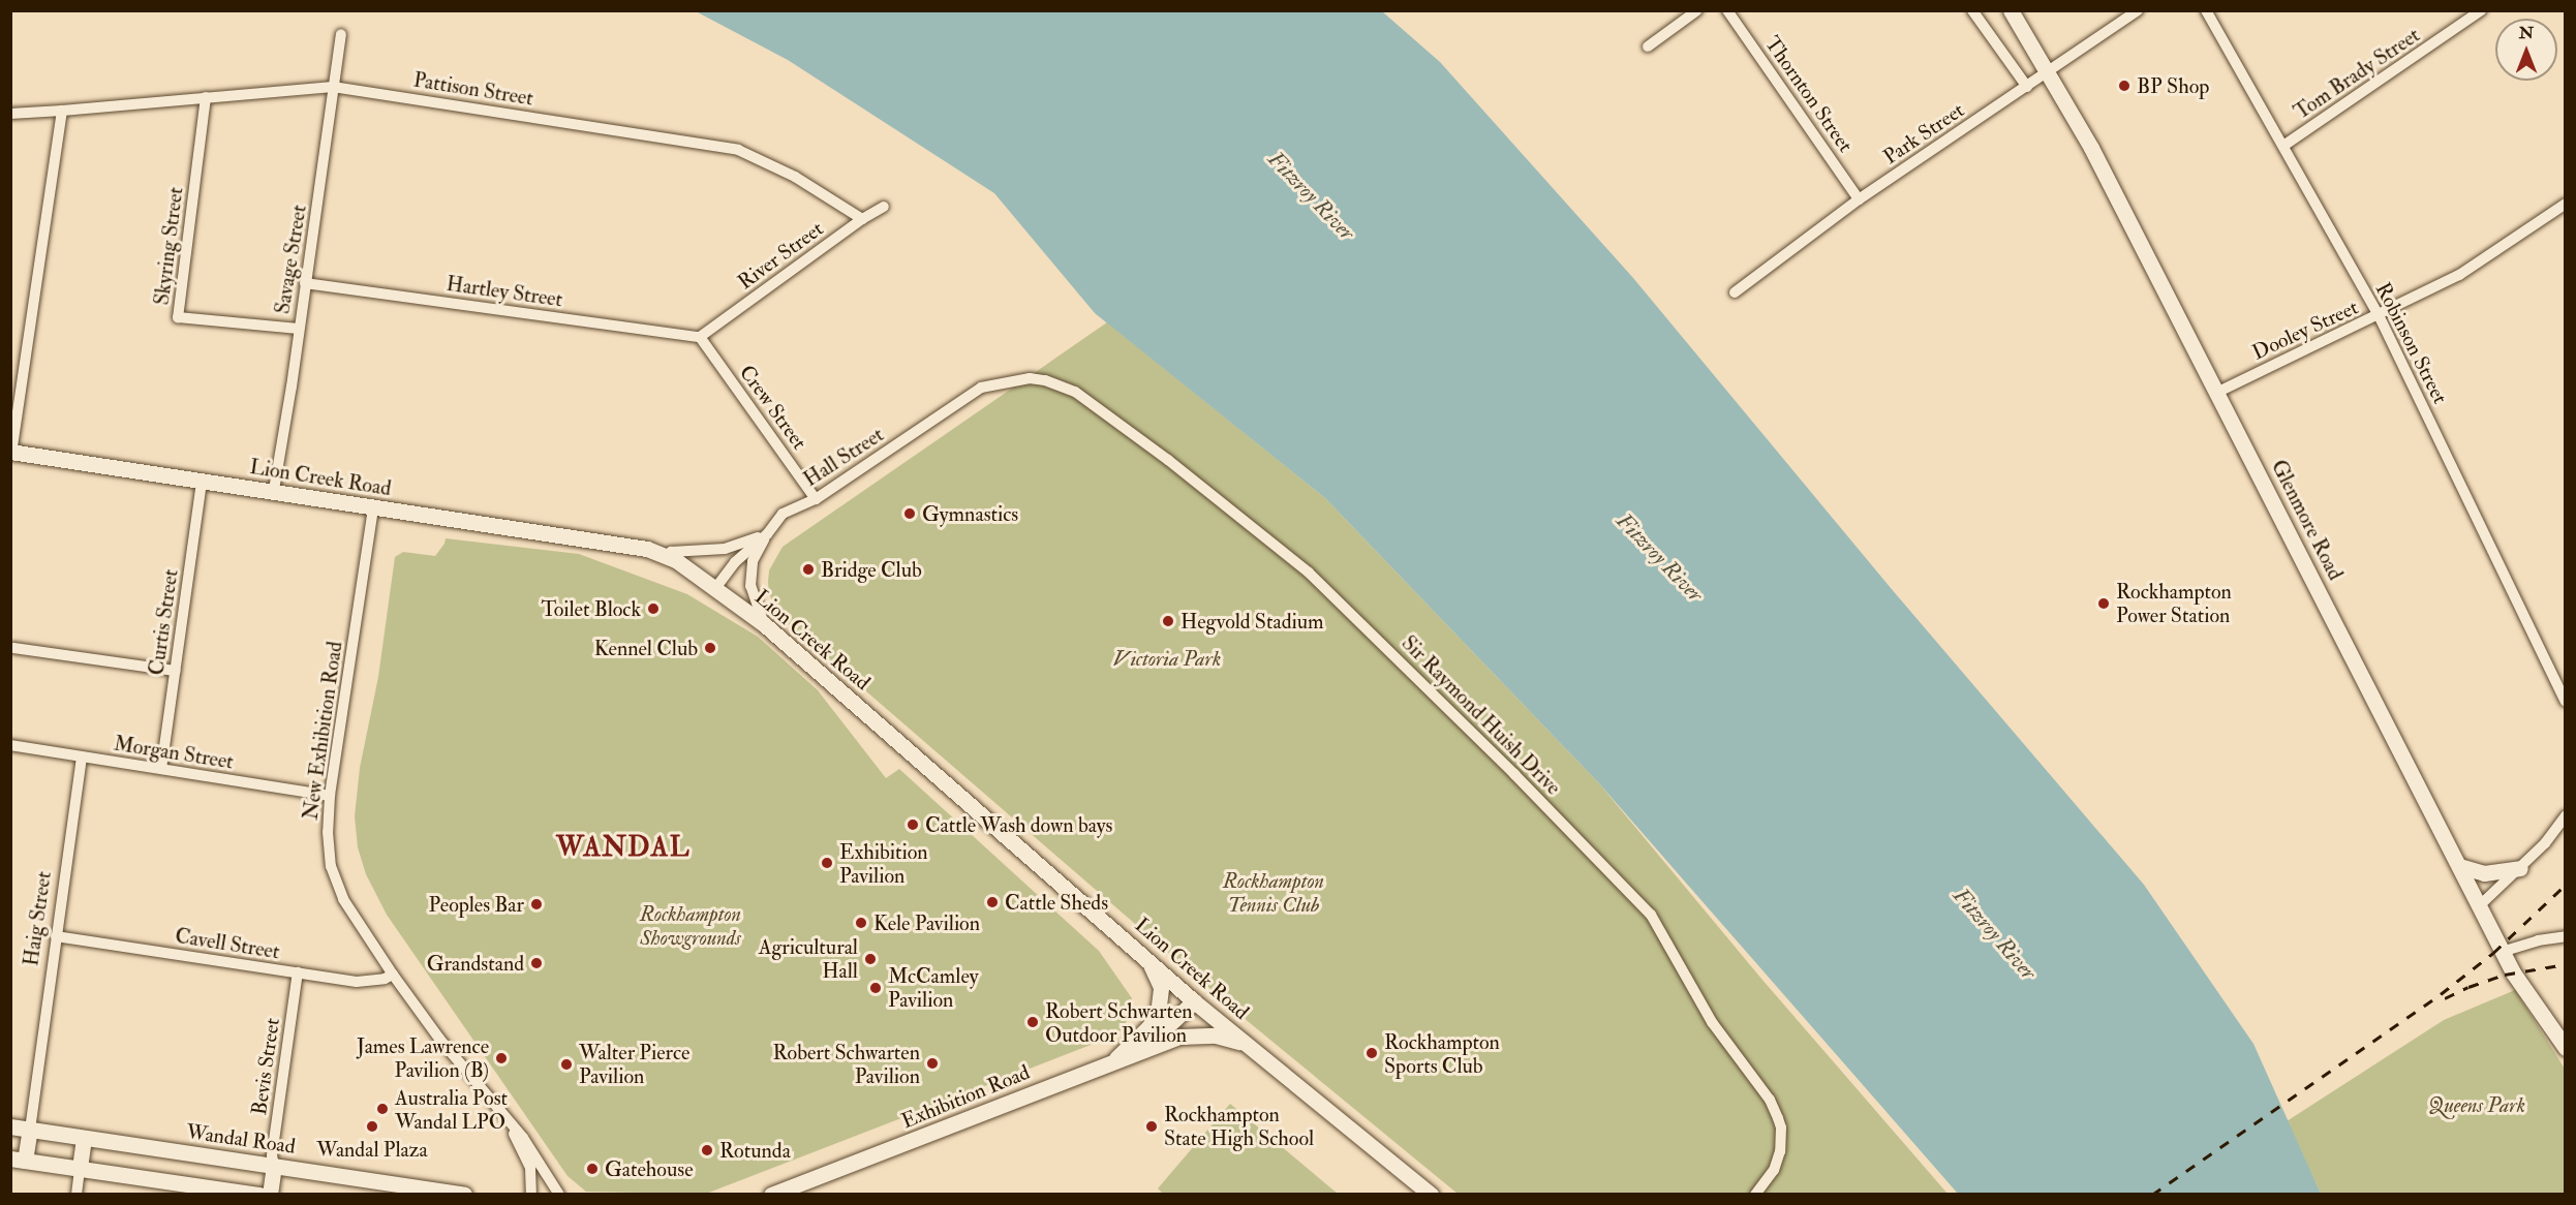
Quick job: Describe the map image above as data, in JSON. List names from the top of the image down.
{
  "streets": {
    "street": [
      "Tom Brady Street",
      "Pattison Street",
      "Thornton Street",
      "Park Street",
      "Skyring Street",
      "River Street",
      "Savage Street",
      "Hartley Street",
      "Dooley Street",
      "Robinson Street",
      "Crew Street",
      "Hall Street",
      "Lion Creek Road",
      "Glenmore Road",
      "Curtis Street",
      "Sir Raymond Huish Drive",
      "New Exhibition Road",
      "Morgan Street",
      "Haig Street",
      "Cavell Street",
      "Bevis Street",
      "Exhibition Road",
      "Wandal Road"
    ]
  },
  "crossings": [
    ["Tom Brady Street", "Robinson Street"],
    ["Pattison Street", "Skyring Street"],
    ["Pattison Street", "River Street"],
    ["Pattison Street", "Savage Street"],
    ["Thornton Street", "Park Street"],
    ["Park Street", "Glenmore Road"],
    ["Skyring Street", "Savage Street"],
    ["River Street", "Hartley Street"],
    ["River Street", "Crew Street"],
    ["Savage Street", "Hartley Street"],
    ["Savage Street", "Lion Creek Road"],
    ["Hartley Street", "Crew Street"],
    ["Dooley Street", "Robinson Street"],
    ["Dooley Street", "Glenmore Road"],
    ["Crew Street", "Hall Street"],
    ["Hall Street", "Lion Creek Road"],
    ["Hall Street", "Sir Raymond Huish Drive"],
    ["Lion Creek Road", "Curtis Street"],
    ["Lion Creek Road", "New Exhibition Road"],
    ["Lion Creek Road", "Exhibition Road"],
    ["Curtis Street", "Morgan Street"],
    ["New Exhibition Road", "Morgan Street"],
    ["New Exhibition Road", "Cavell Street"],
    ["Morgan Street", "Haig Street"],
    ["Haig Street", "Cavell Street"],
    ["Haig Street", "Wandal Road"],
    ["Cavell Street", "Bevis Street"],
    ["Bevis Street", "Wandal Road"]
  ],
  "districts": ["WANDAL"],
  "water": ["Fitzroy River"],
  "parks": [
    "Victoria Park",
    "Rockhampton Tennis Club",
    "Rockhampton Showgrounds",
    "Queens Park"
  ],
  "places": [
    "BP Shop",
    "Gymnastics",
    "Bridge Club",
    "Rockhampton Power Station",
    "Toilet Block",
    "Hegvold Stadium",
    "Kennel Club",
    "Cattle Wash down bays",
    "Exhibition Pavilion",
    "Cattle Sheds",
    "Peoples Bar",
    "Kele Pavilion",
    "Agricultural Hall",
    "Grandstand",
    "McCamley Pavilion",
    "Robert Schwarten Outdoor Pavilion",
    "Rockhampton Sports Club",
    "James Lawrence Pavilion (B)",
    "Robert Schwarten Pavilion",
    "Walter Pierce Pavilion",
    "Australia Post Wandal LPO",
    "Wandal Plaza",
    "Rockhampton State High School",
    "Rotunda",
    "Gatehouse"
  ],
  "north": "top"
}
